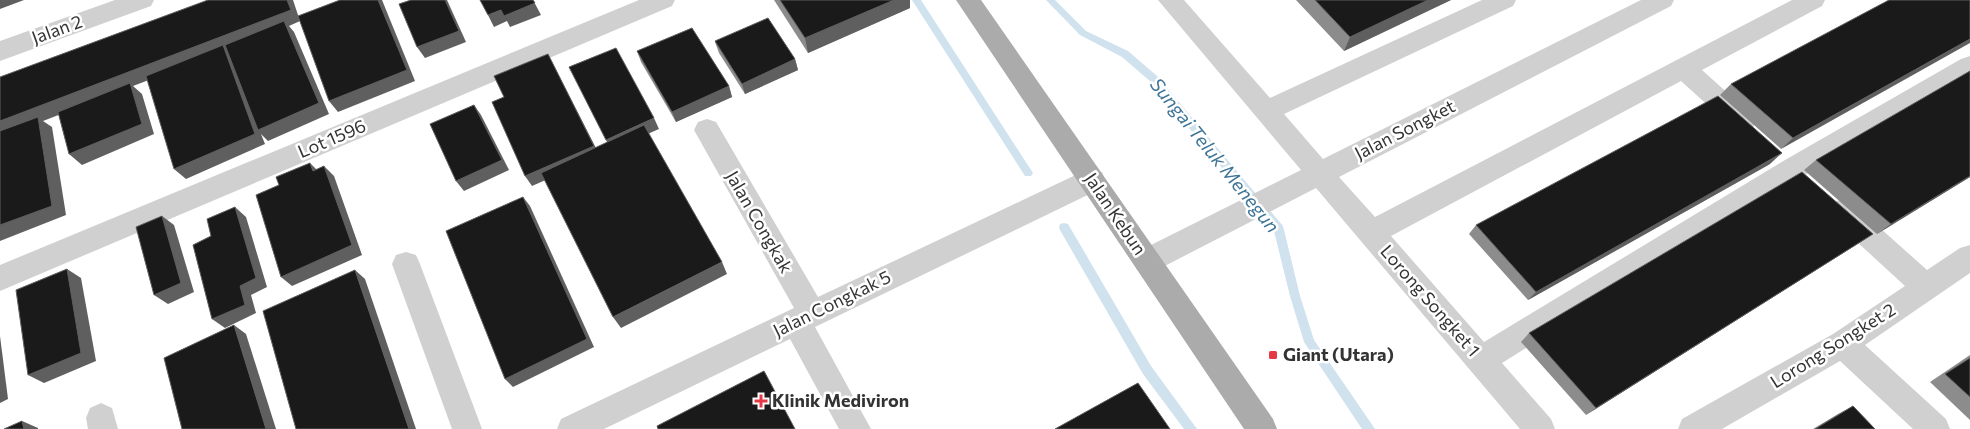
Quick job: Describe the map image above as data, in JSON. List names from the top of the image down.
{
  "streets": {
    "main road": ["Jalan Kebun"],
    "street": [
      "Jalan 2",
      "Jalan Songket",
      "Lot 1596",
      "Jalan Congkak",
      "Lorong Songket 1",
      "Jalan Congkak 5",
      "Lorong Songket 2"
    ]
  },
  "crossings": [
    ["Jalan Songket", "Jalan Kebun"],
    ["Jalan Songket", "Lorong Songket 1"],
    ["Jalan Kebun", "Jalan Congkak 5"],
    ["Jalan Congkak", "Jalan Congkak 5"]
  ],
  "water": ["Sungai Teluk Menegun"],
  "places": {
    "transit": ["Giant (Utara)"],
    "health": ["Klinik Mediviron"]
  }
}
